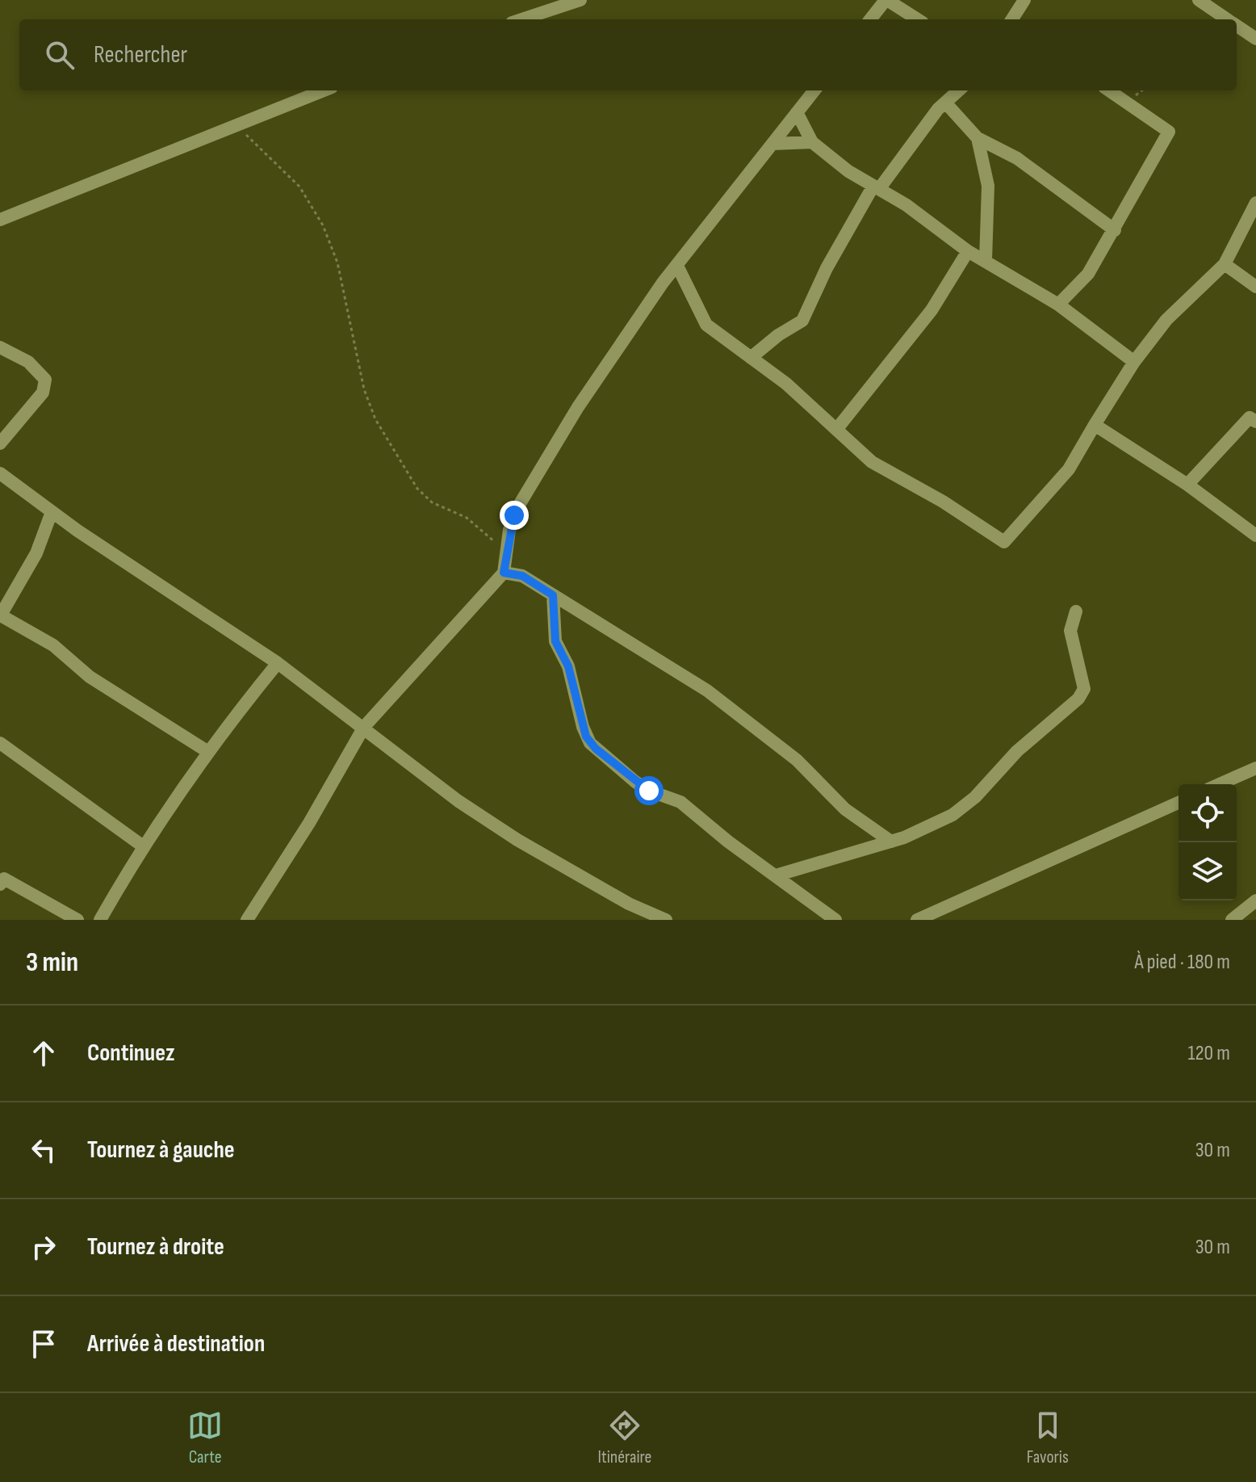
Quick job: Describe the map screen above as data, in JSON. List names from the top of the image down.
{
  "page": {
    "search": "Rechercher",
    "heading": ["3 min", "À pied · 180 m"],
    "list": [
      ["Continuez", "120 m"],
      ["Tournez à gauche", "30 m"],
      ["Tournez à droite", "30 m"],
      "Arrivée à destination"
    ],
    "nav": ["Carte", "Itinéraire", "Favoris"]
  }
}
